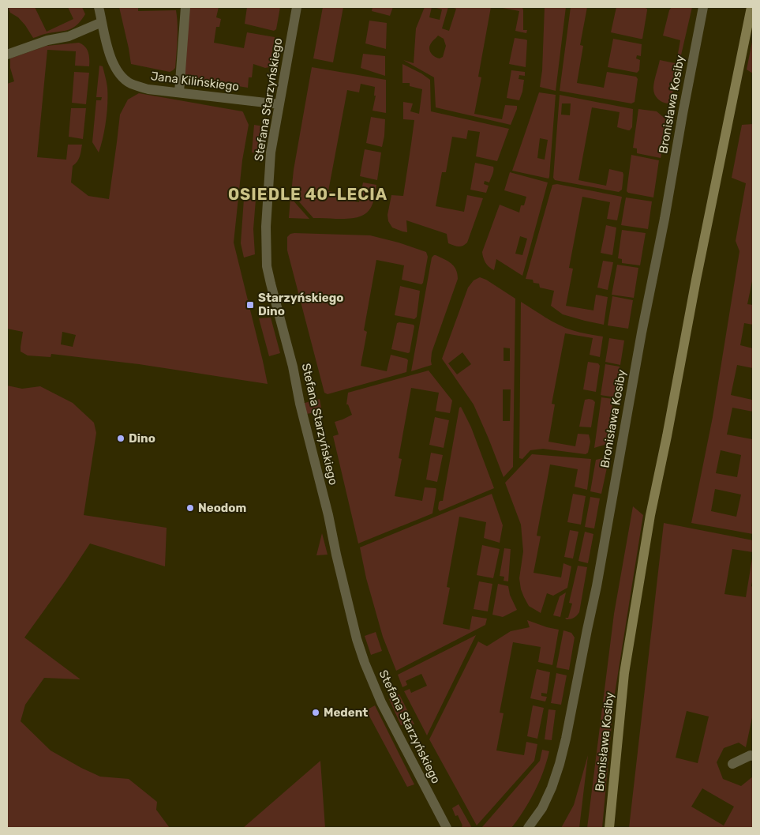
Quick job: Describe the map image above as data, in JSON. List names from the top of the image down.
{
  "streets": {
    "street": ["Jana Kilińskiego", "Stefana Starzyńskiego", "Bronisława Kosiby"]
  },
  "crossings": [
    ["Jana Kilińskiego", "Stefana Starzyńskiego"]
  ],
  "districts": ["OSIEDLE 40-LECIA"],
  "places": {
    "transit": ["Starzyńskiego Dino"],
    "other": ["Dino", "Neodom", "Medent"]
  }
}
